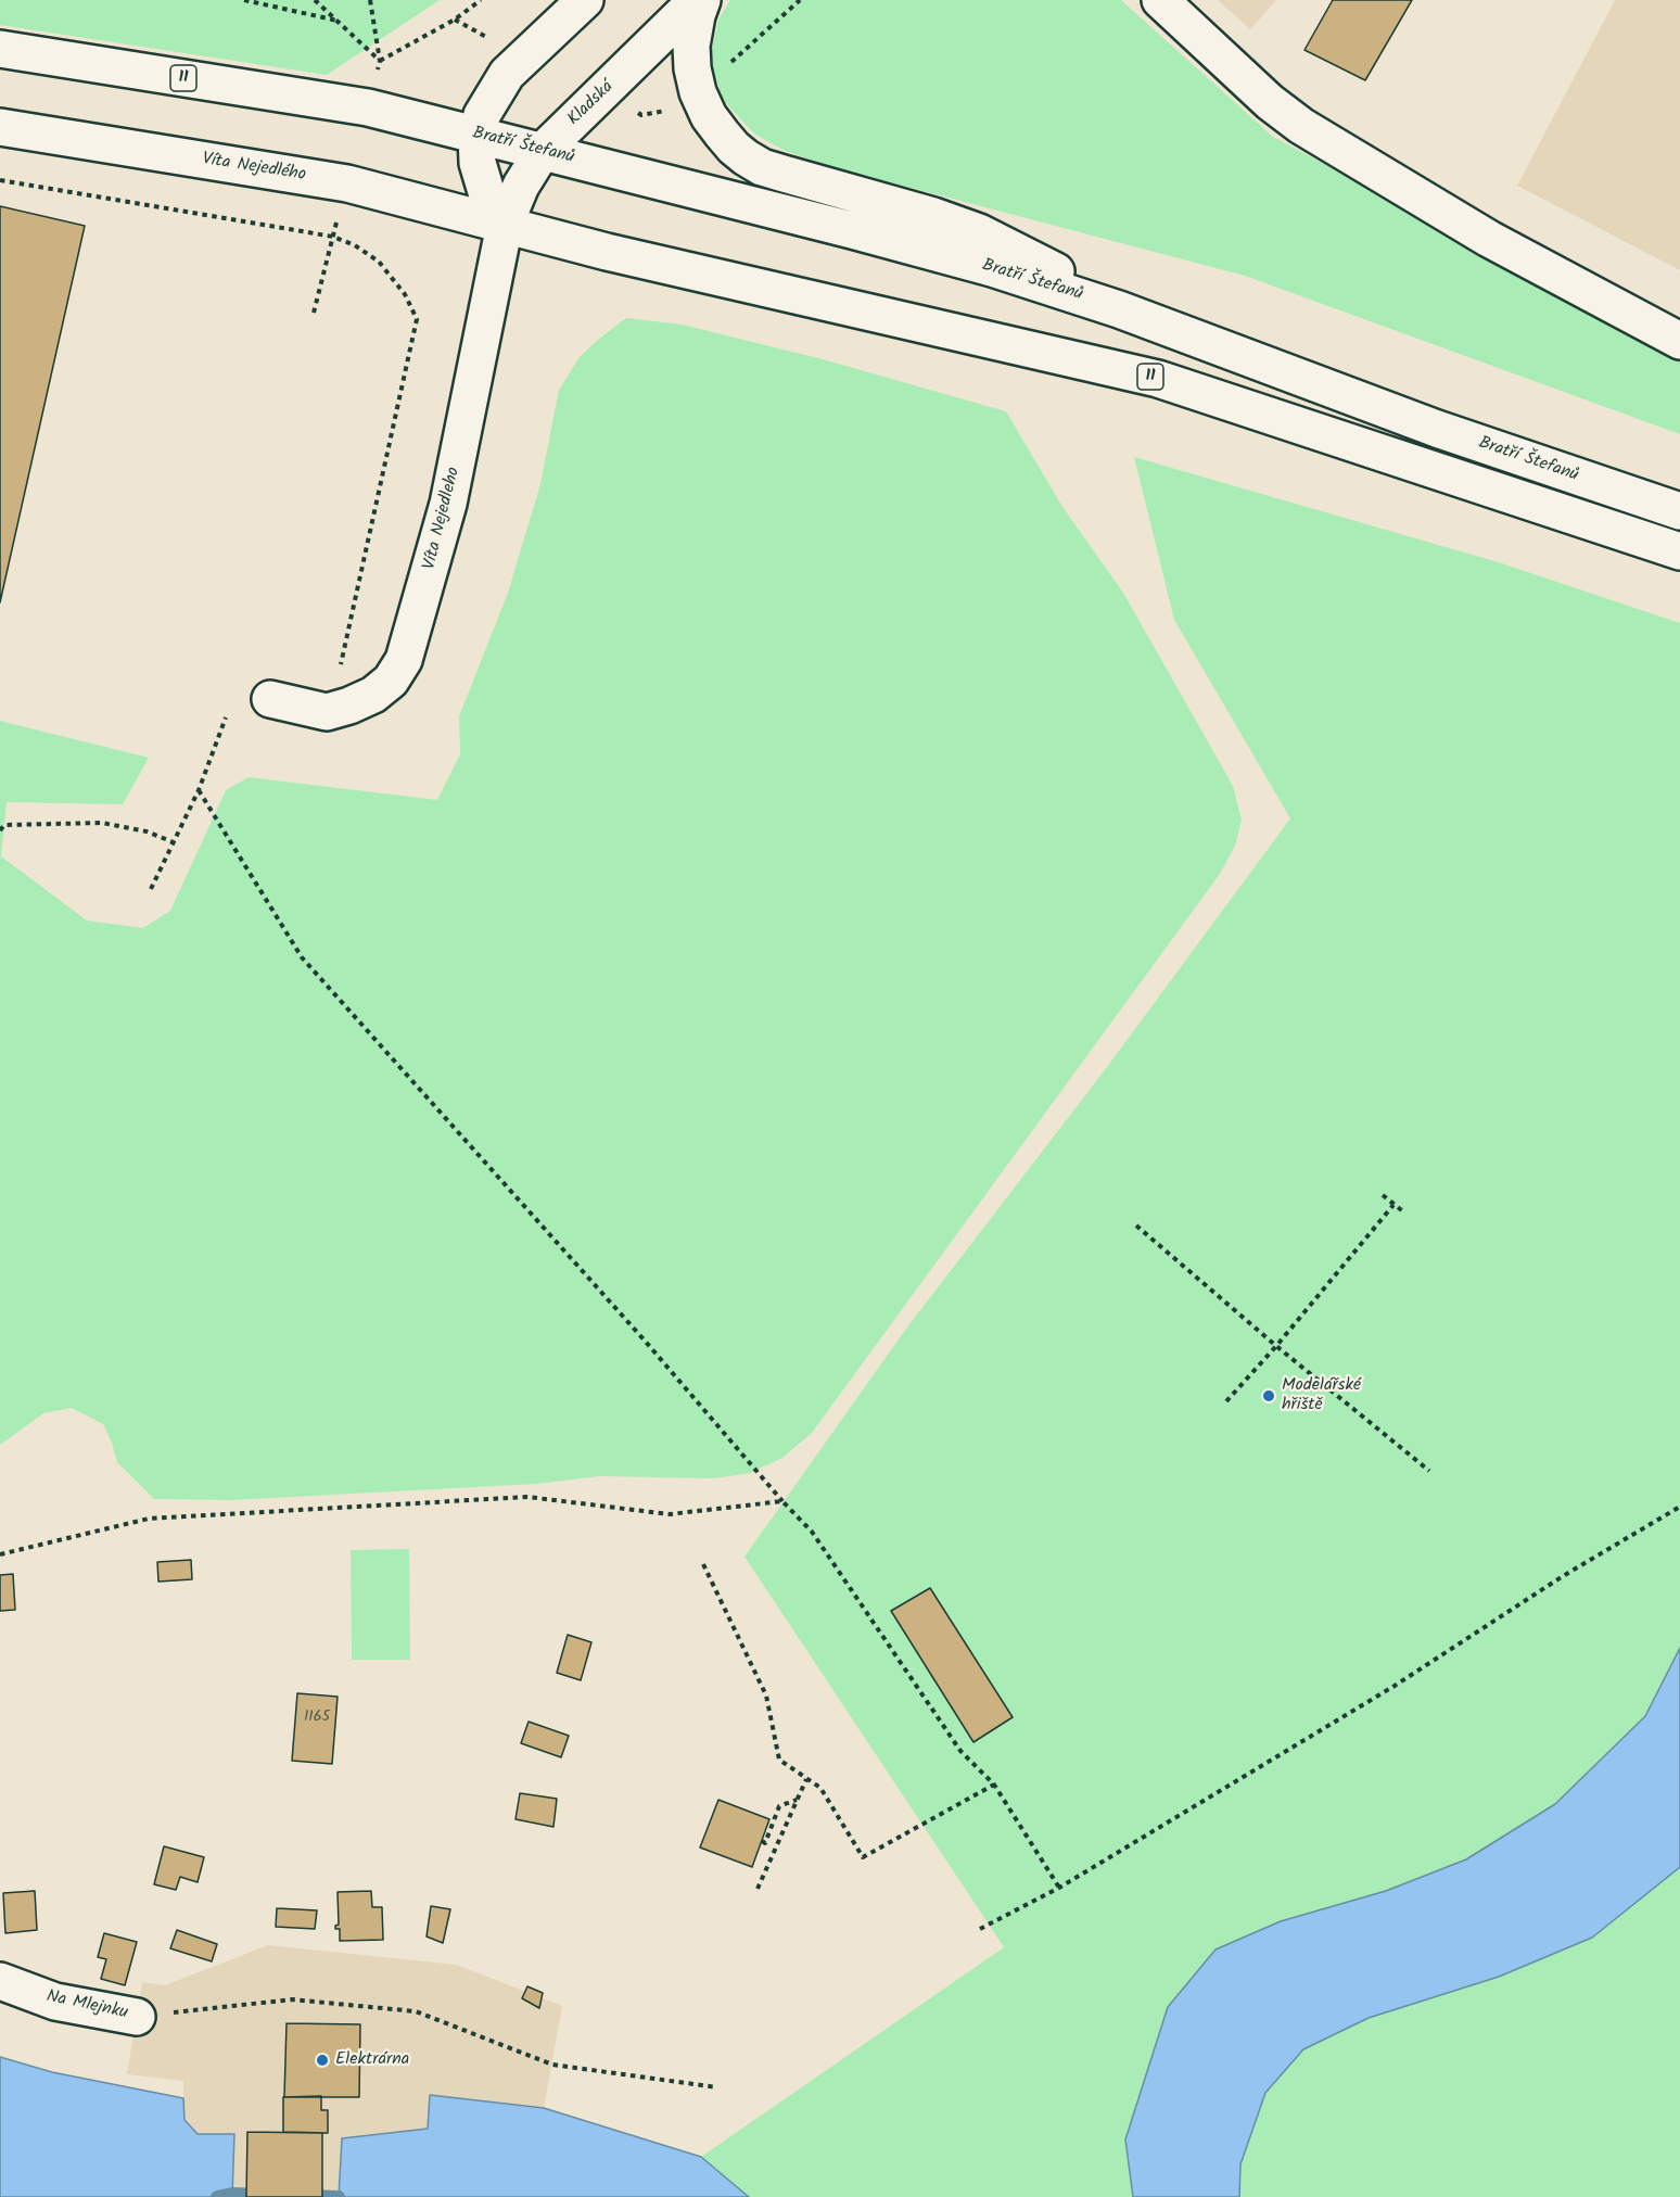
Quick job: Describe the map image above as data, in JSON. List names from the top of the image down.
{
  "streets": {
    "main road": [
      "11",
      "Kladská",
      "Bratří Štefanů",
      "Víta Nejedlého",
      "Víta Nejedleho",
      "Na Mlejnku"
    ]
  },
  "crossings": [
    ["11", "Kladská"],
    ["11", "Víta Nejedlého"],
    ["11", "Víta Nejedleho"],
    ["Kladská", "Bratří Štefanů"],
    ["Kladská", "Víta Nejedlého"],
    ["Kladská", "Víta Nejedleho"],
    ["Víta Nejedlého", "Víta Nejedleho"]
  ],
  "places": ["Modelářské hřiště", "Elektrárna"],
  "house_numbers": ["1165"]
}
